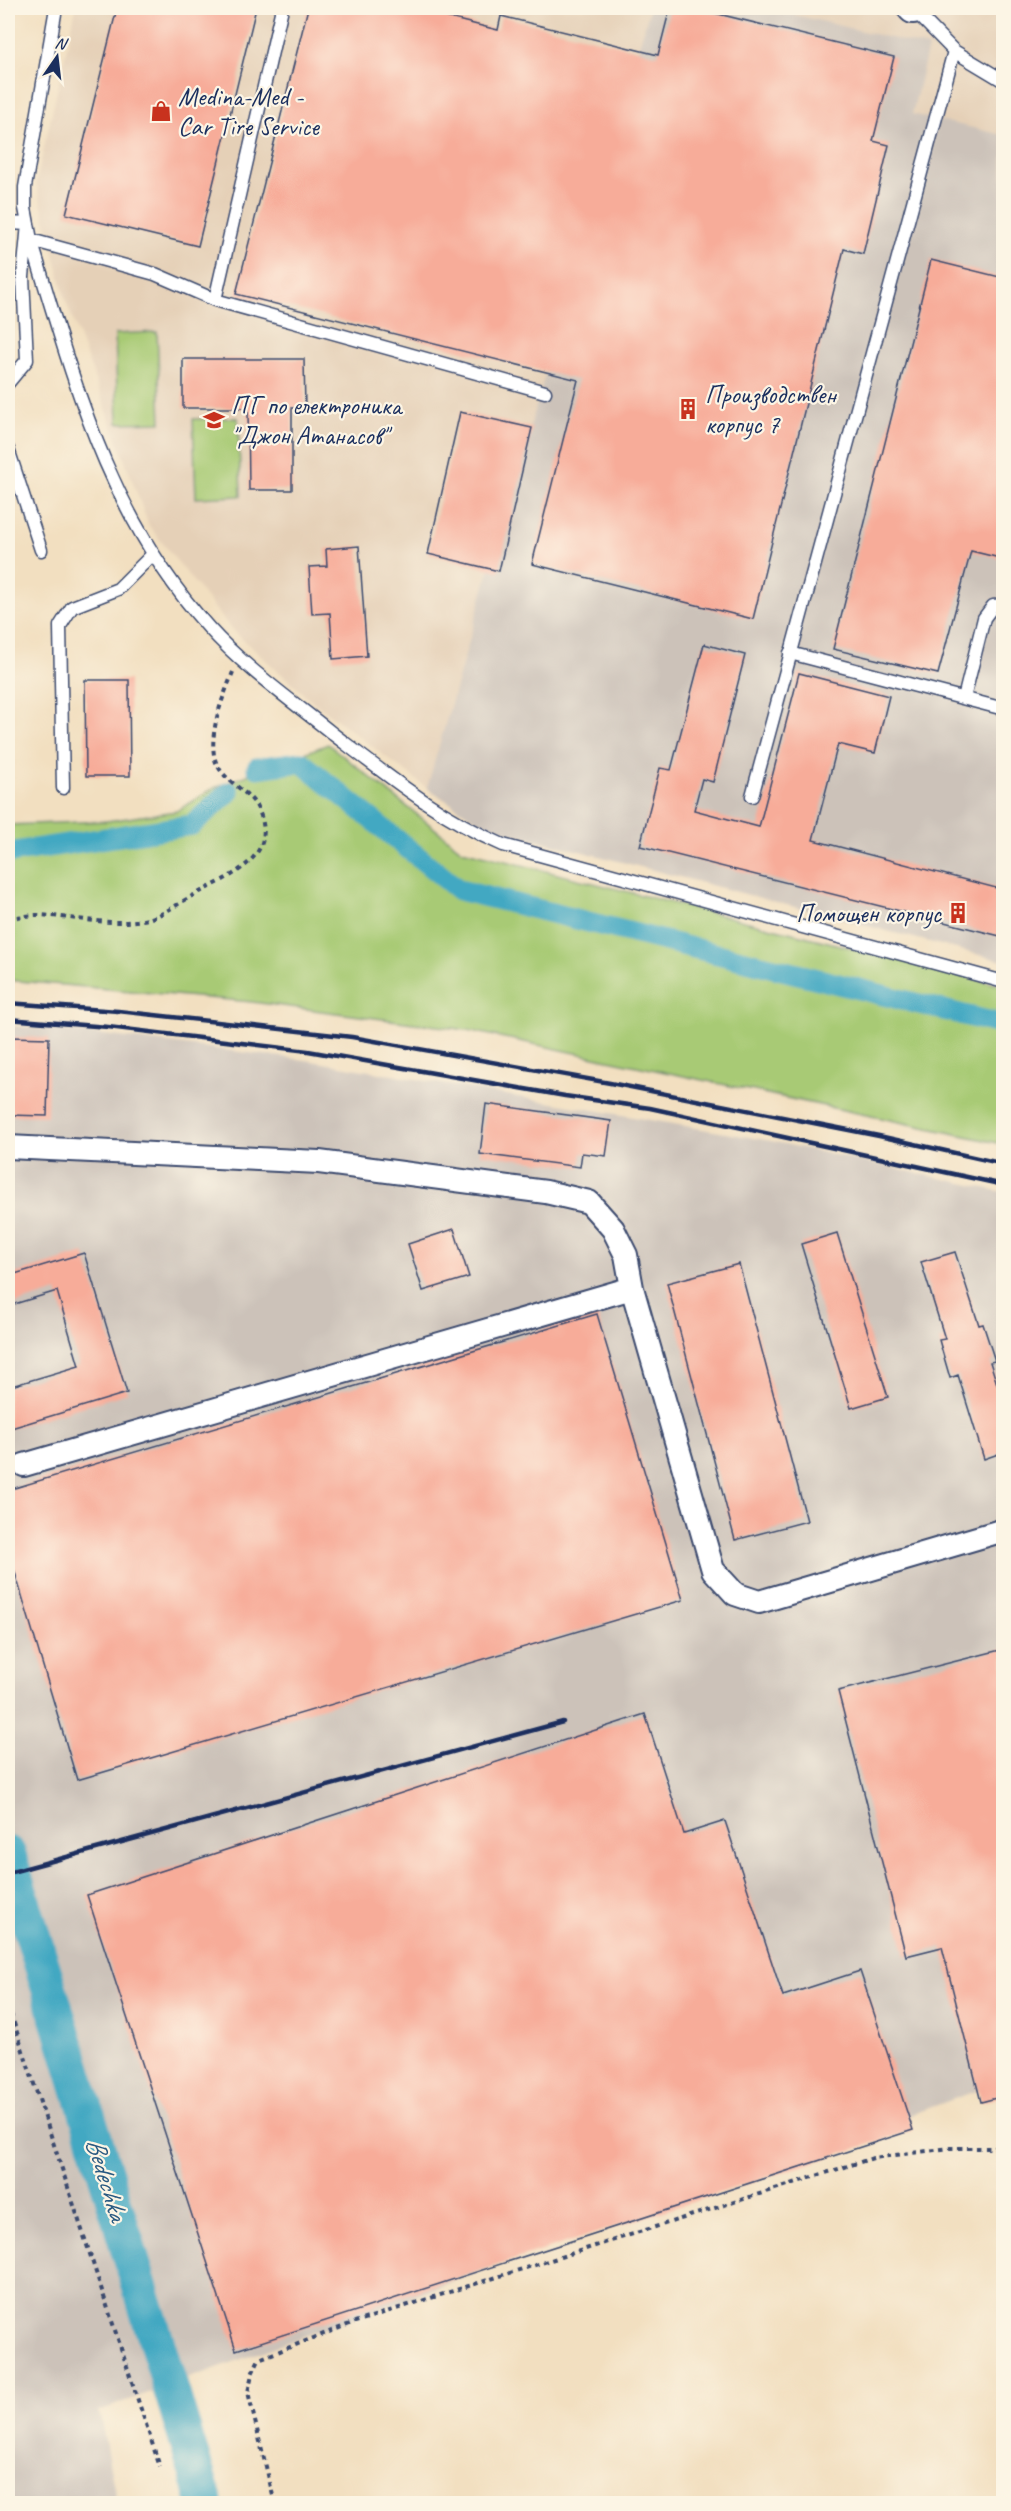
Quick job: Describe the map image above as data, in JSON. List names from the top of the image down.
{
  "water": ["Bedechka"],
  "places": {
    "shop": ["Medina-Med - Car Tire Service"],
    "building": ["Производствeн корпус 7", "Помощен корпус"],
    "school or university": ["ПГ по електроника \"Джон Атанасов\""]
  },
  "north": "top"
}
